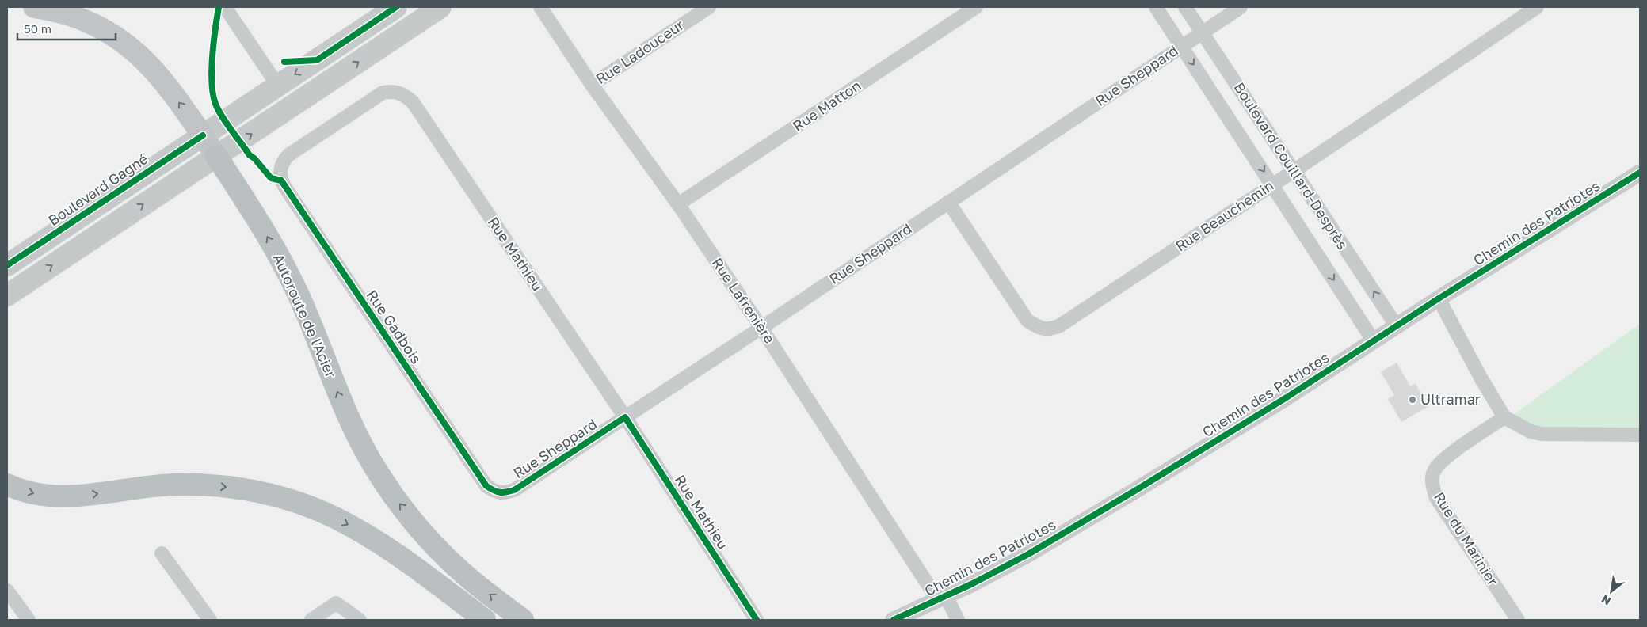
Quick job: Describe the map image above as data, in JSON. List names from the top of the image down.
{
  "streets": {
    "highway": ["Autoroute de l'Acier"],
    "main road": ["Boulevard Gagné"],
    "street": [
      "Rue Ladouceur",
      "Rue Sheppard",
      "Rue Matton",
      "Boulevard Couillard-Desprès",
      "Rue Beauchemin",
      "Chemin des Patriotes",
      "Rue Mathieu",
      "Rue Lafrenière",
      "Rue Gadbois",
      "Rue du Marinier"
    ]
  },
  "crossings": [
    ["Rue Ladouceur", "Rue Lafrenière"],
    ["Rue Sheppard", "Boulevard Couillard-Desprès"],
    ["Rue Sheppard", "Rue Beauchemin"],
    ["Rue Sheppard", "Rue Mathieu"],
    ["Rue Sheppard", "Rue Lafrenière"],
    ["Rue Sheppard", "Rue Gadbois"],
    ["Rue Matton", "Rue Lafrenière"],
    ["Boulevard Couillard-Desprès", "Rue Beauchemin"],
    ["Boulevard Couillard-Desprès", "Chemin des Patriotes"],
    ["Boulevard Gagné", "Autoroute de l'Acier"],
    ["Chemin des Patriotes", "Rue Lafrenière"],
    ["Rue Mathieu", "Rue Gadbois"]
  ],
  "one_way": ["Autoroute de l'Acier"],
  "places": ["Ultramar"],
  "scale_bar": "50 m",
  "north": "bottom left"
}
